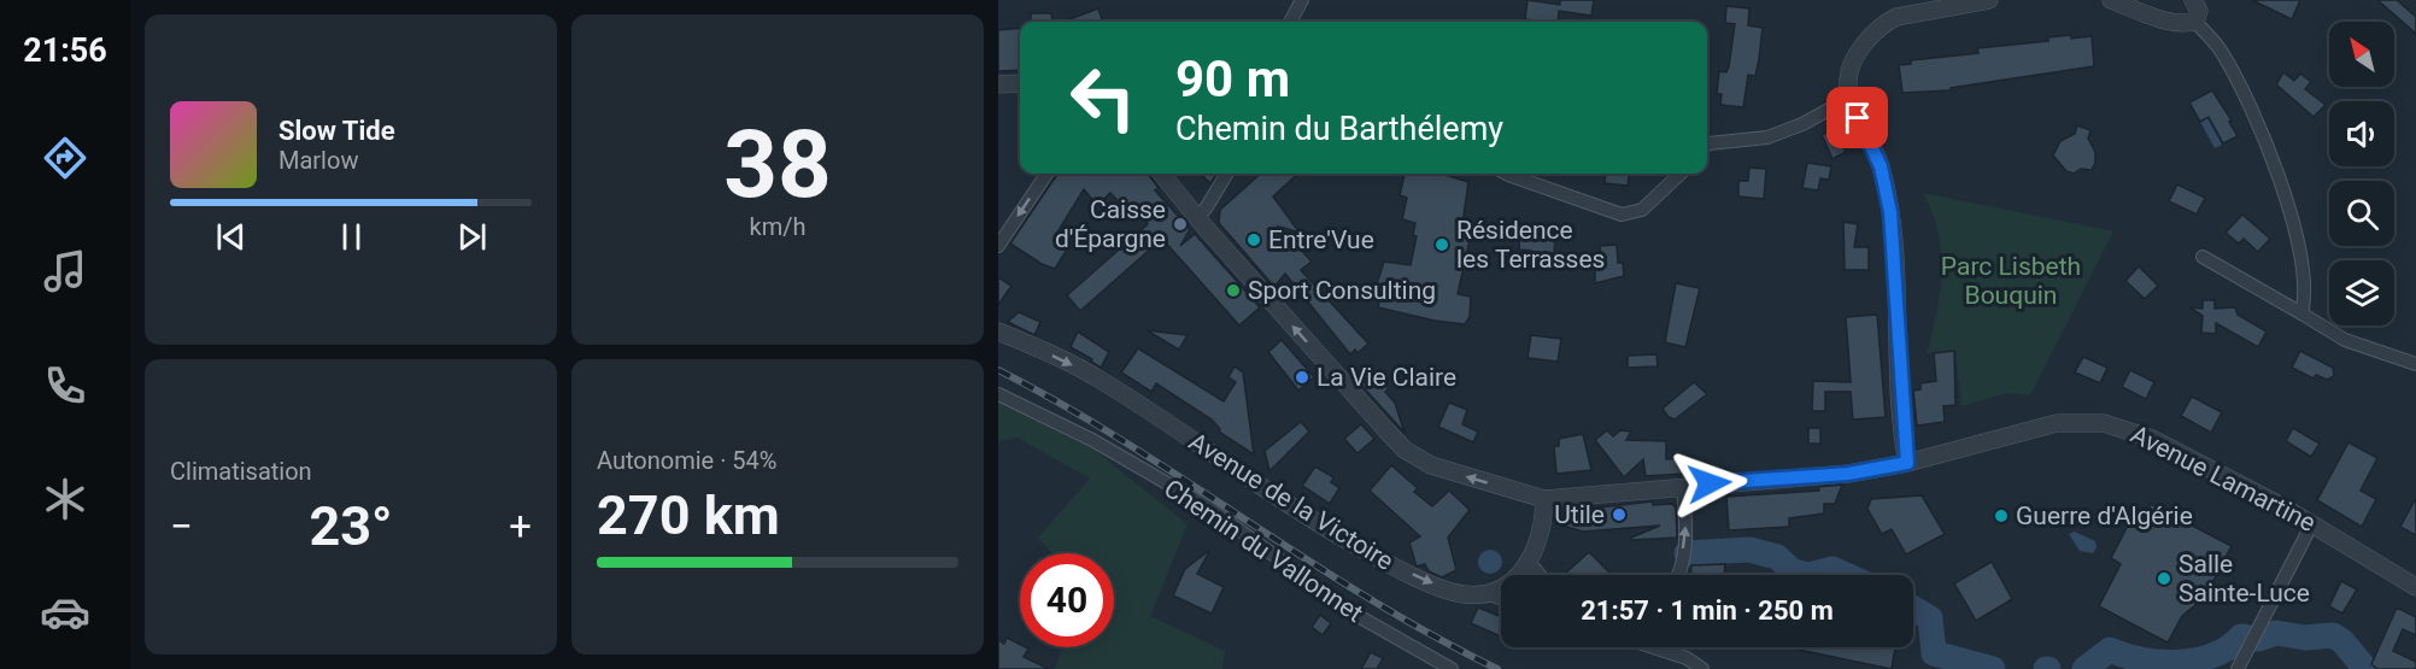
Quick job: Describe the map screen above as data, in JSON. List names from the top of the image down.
{
  "streets": {
    "street": ["Avenue Lamartine", "Avenue de la Victoire", "Chemin du Vallonnet"]
  },
  "parks": ["Parc Lisbeth Bouquin"],
  "places": [
    "Caisse d'Épargne",
    "Entre'Vue",
    "Résidence les Terrasses",
    "Sport Consulting",
    "La Vie Claire",
    "Utile",
    "Guerre d'Algérie",
    "Salle Sainte-Luce"
  ],
  "north": "top left",
  "page": {
    "tabs": "21:56",
    "tile": [
      ["38", "km/h"],
      "Climatisation",
      ["Autonomie · 54%", "270 km"]
    ],
    "turn": ["90 m", "Chemin du Barthélemy"],
    "song": ["Slow Tide", "Marlow"],
    "heat": ["−", "23°", "+"],
    "limit": "40",
    "trip": "21:57 · 1 min · 250 m"
  }
}
